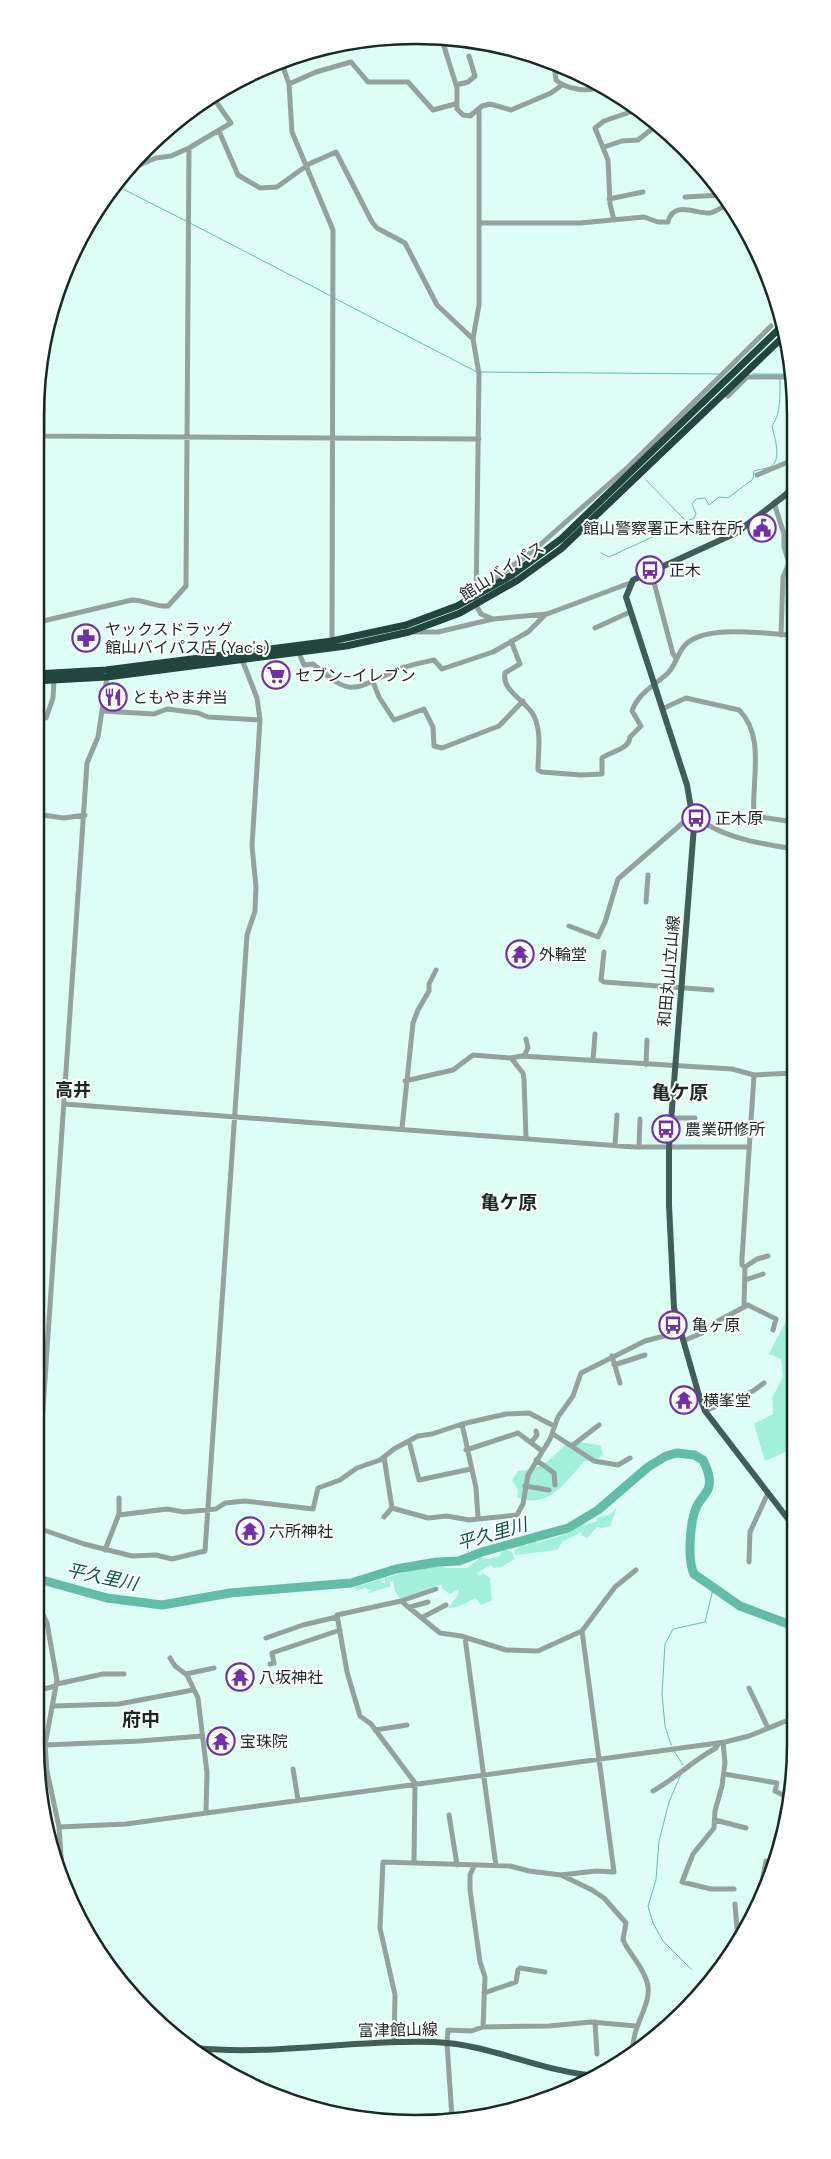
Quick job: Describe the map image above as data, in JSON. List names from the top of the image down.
{
  "streets": {
    "highway": ["館山バイパス"],
    "main road": ["和田丸山立山線", "富津館山線"]
  },
  "districts": [
    "高井",
    "亀ケ原",
    "亀ケ原",
    "府中"
  ],
  "water": ["平久里川"],
  "places": {
    "public building": ["館山警察署正木駐在所"],
    "bus stop": [
      "正木",
      "正木原",
      "農業研修所",
      "亀ヶ原"
    ],
    "pharmacy": ["ヤックスドラッグ 館山バイパス店 (Yac's)"],
    "supermarket": ["セブン-イレブン"],
    "restaurant": ["ともやま弁当"],
    "temple": [
      "外輪堂",
      "横峯堂",
      "六所神社",
      "八坂神社",
      "宝珠院"
    ]
  }
}
